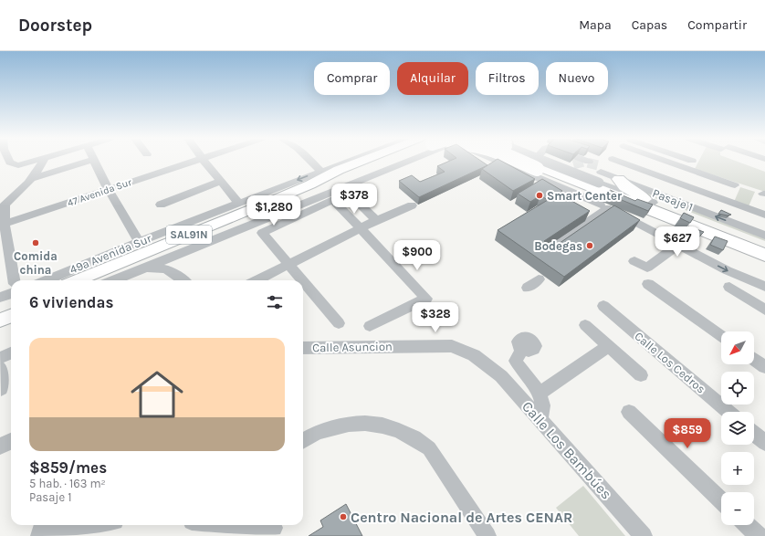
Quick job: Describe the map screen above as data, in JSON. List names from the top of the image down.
{
  "streets": {
    "main road": ["SAL91N", "49a Avenida Sur"],
    "street": [
      "47 Avenida Sur",
      "Pasaje 1",
      "Calle Asuncion",
      "Calle Los Cedros",
      "Calle Los Bambúes"
    ]
  },
  "crossings": [
    ["Calle Asuncion", "Calle Los Bambúes"]
  ],
  "places": [
    "Smart Center",
    "Comida china",
    "Bodegas",
    "Centro Nacional de Artes CENAR"
  ],
  "north": "bottom left",
  "page": {
    "header": "Doorstep",
    "nav": ["Mapa", "Capas", "Compartir"],
    "chip": [
      "Comprar",
      "Alquilar",
      "Filtros",
      "Nuevo"
    ],
    "price": [
      "$378",
      "$1,280",
      "$627",
      "$900",
      "$328",
      "$859"
    ],
    "heading": "6 viviendas",
    "list": [
      {
        "name": "$859/mes",
        "note": "5 hab. · 163 m² · Pasaje 1"
      }
    ],
    "map_buttons": ["+", "−"]
  }
}
